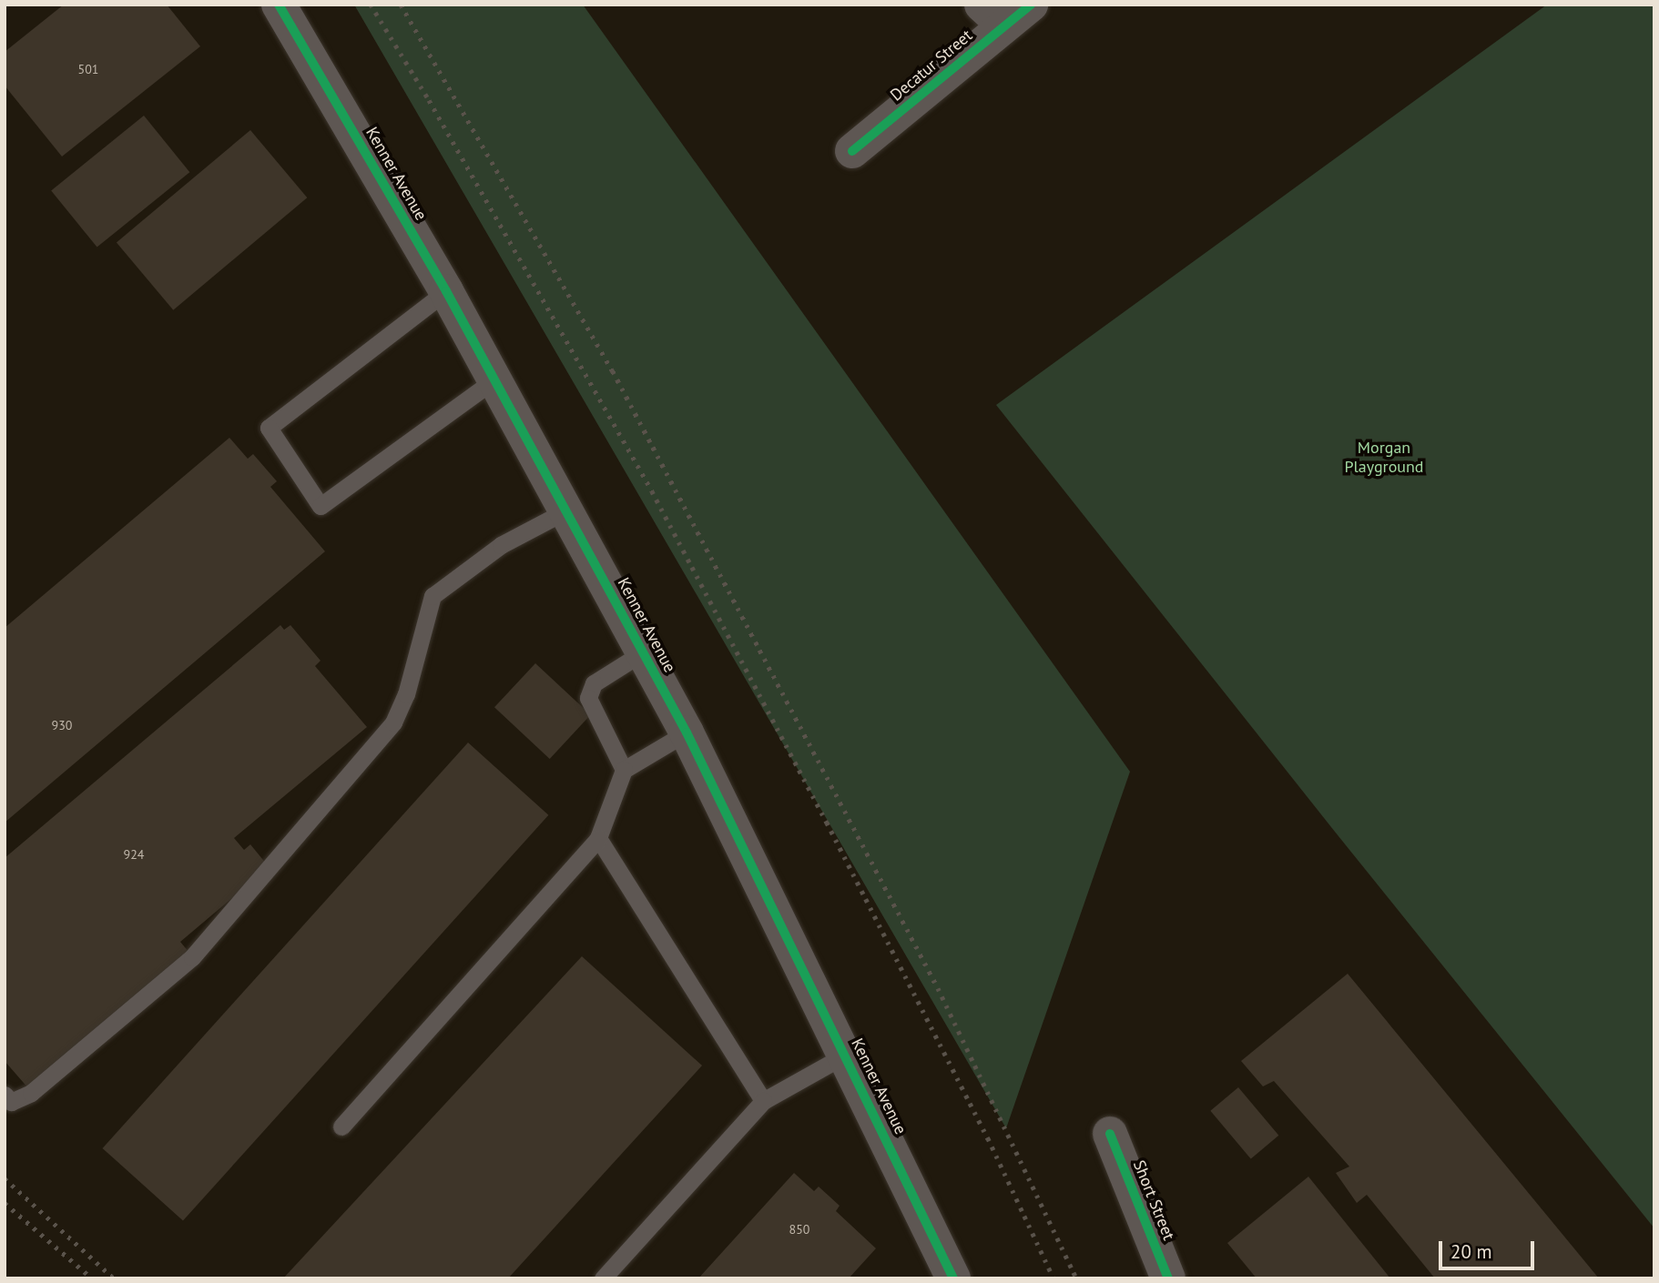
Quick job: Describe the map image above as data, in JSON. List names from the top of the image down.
{
  "streets": {
    "street": ["Decatur Street", "Kenner Avenue", "Short Street"]
  },
  "parks": ["Morgan Playground"],
  "house_numbers": [
    "501",
    "930",
    "924",
    "850"
  ],
  "scale_bar": "20 m"
}
